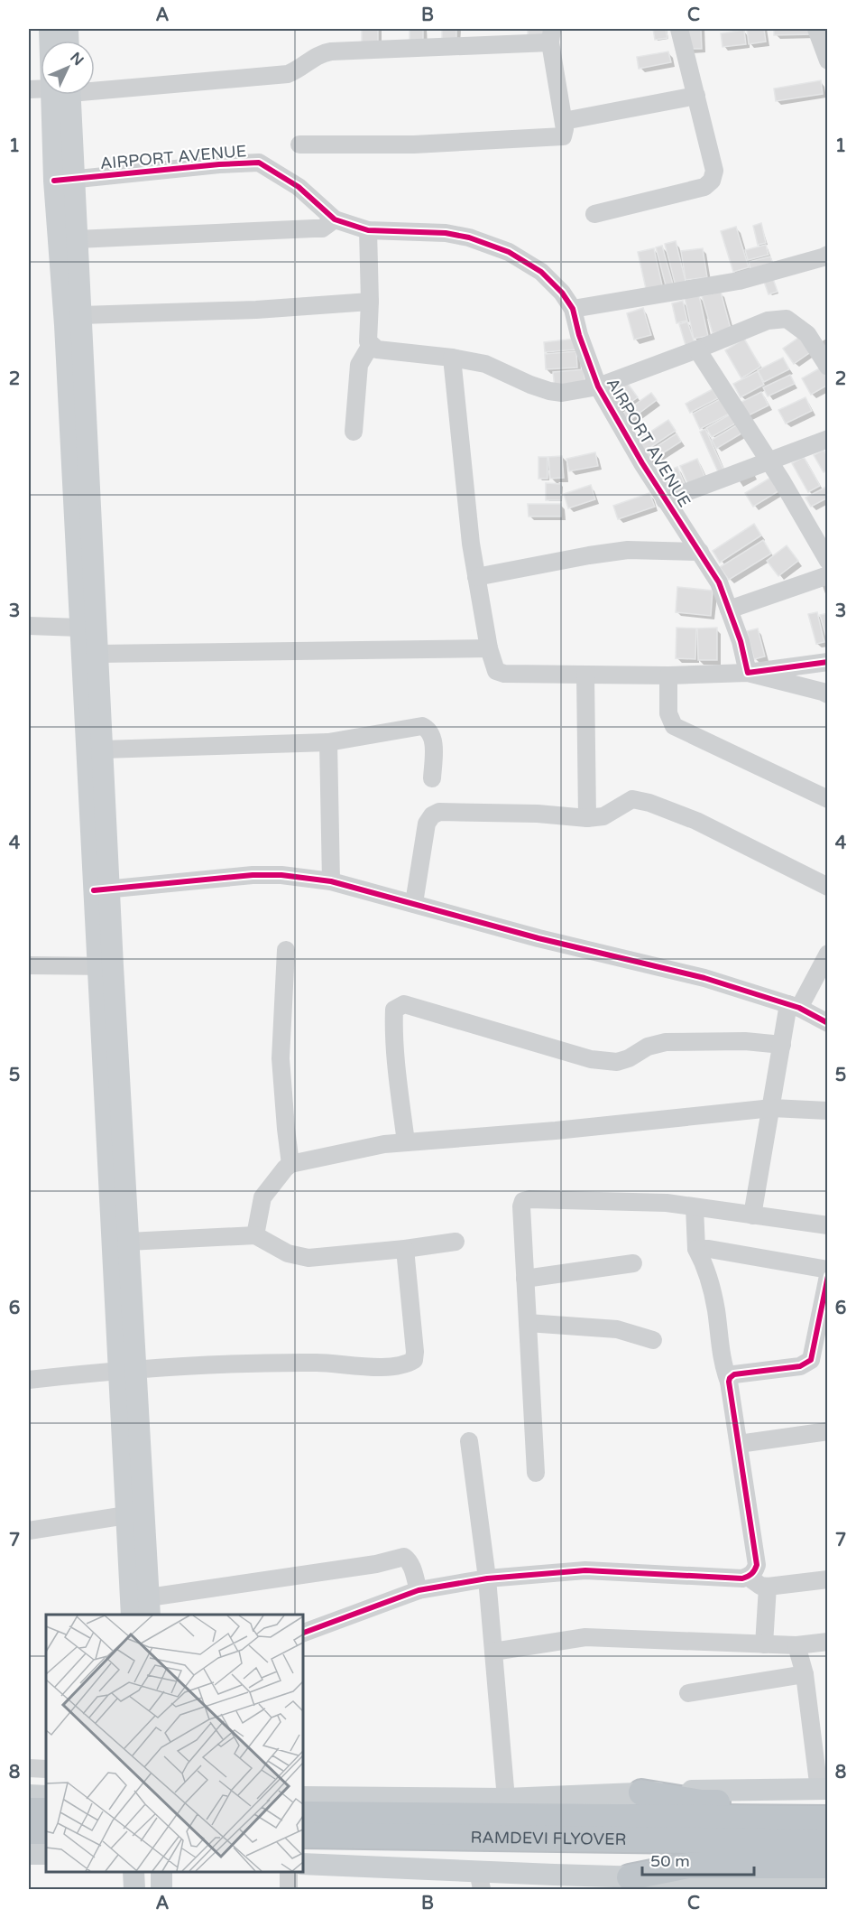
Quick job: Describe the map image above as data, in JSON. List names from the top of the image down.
{
  "streets": {
    "highway": ["RAMDEVI FLYOVER"],
    "street": ["AIRPORT AVENUE"]
  },
  "scale_bar": "50 m",
  "north": "top right",
  "grid": {
    "columns": ["A", "B", "C"],
    "rows": [
      "1",
      "2",
      "3",
      "4",
      "5",
      "6",
      "7",
      "8"
    ]
  }
}
